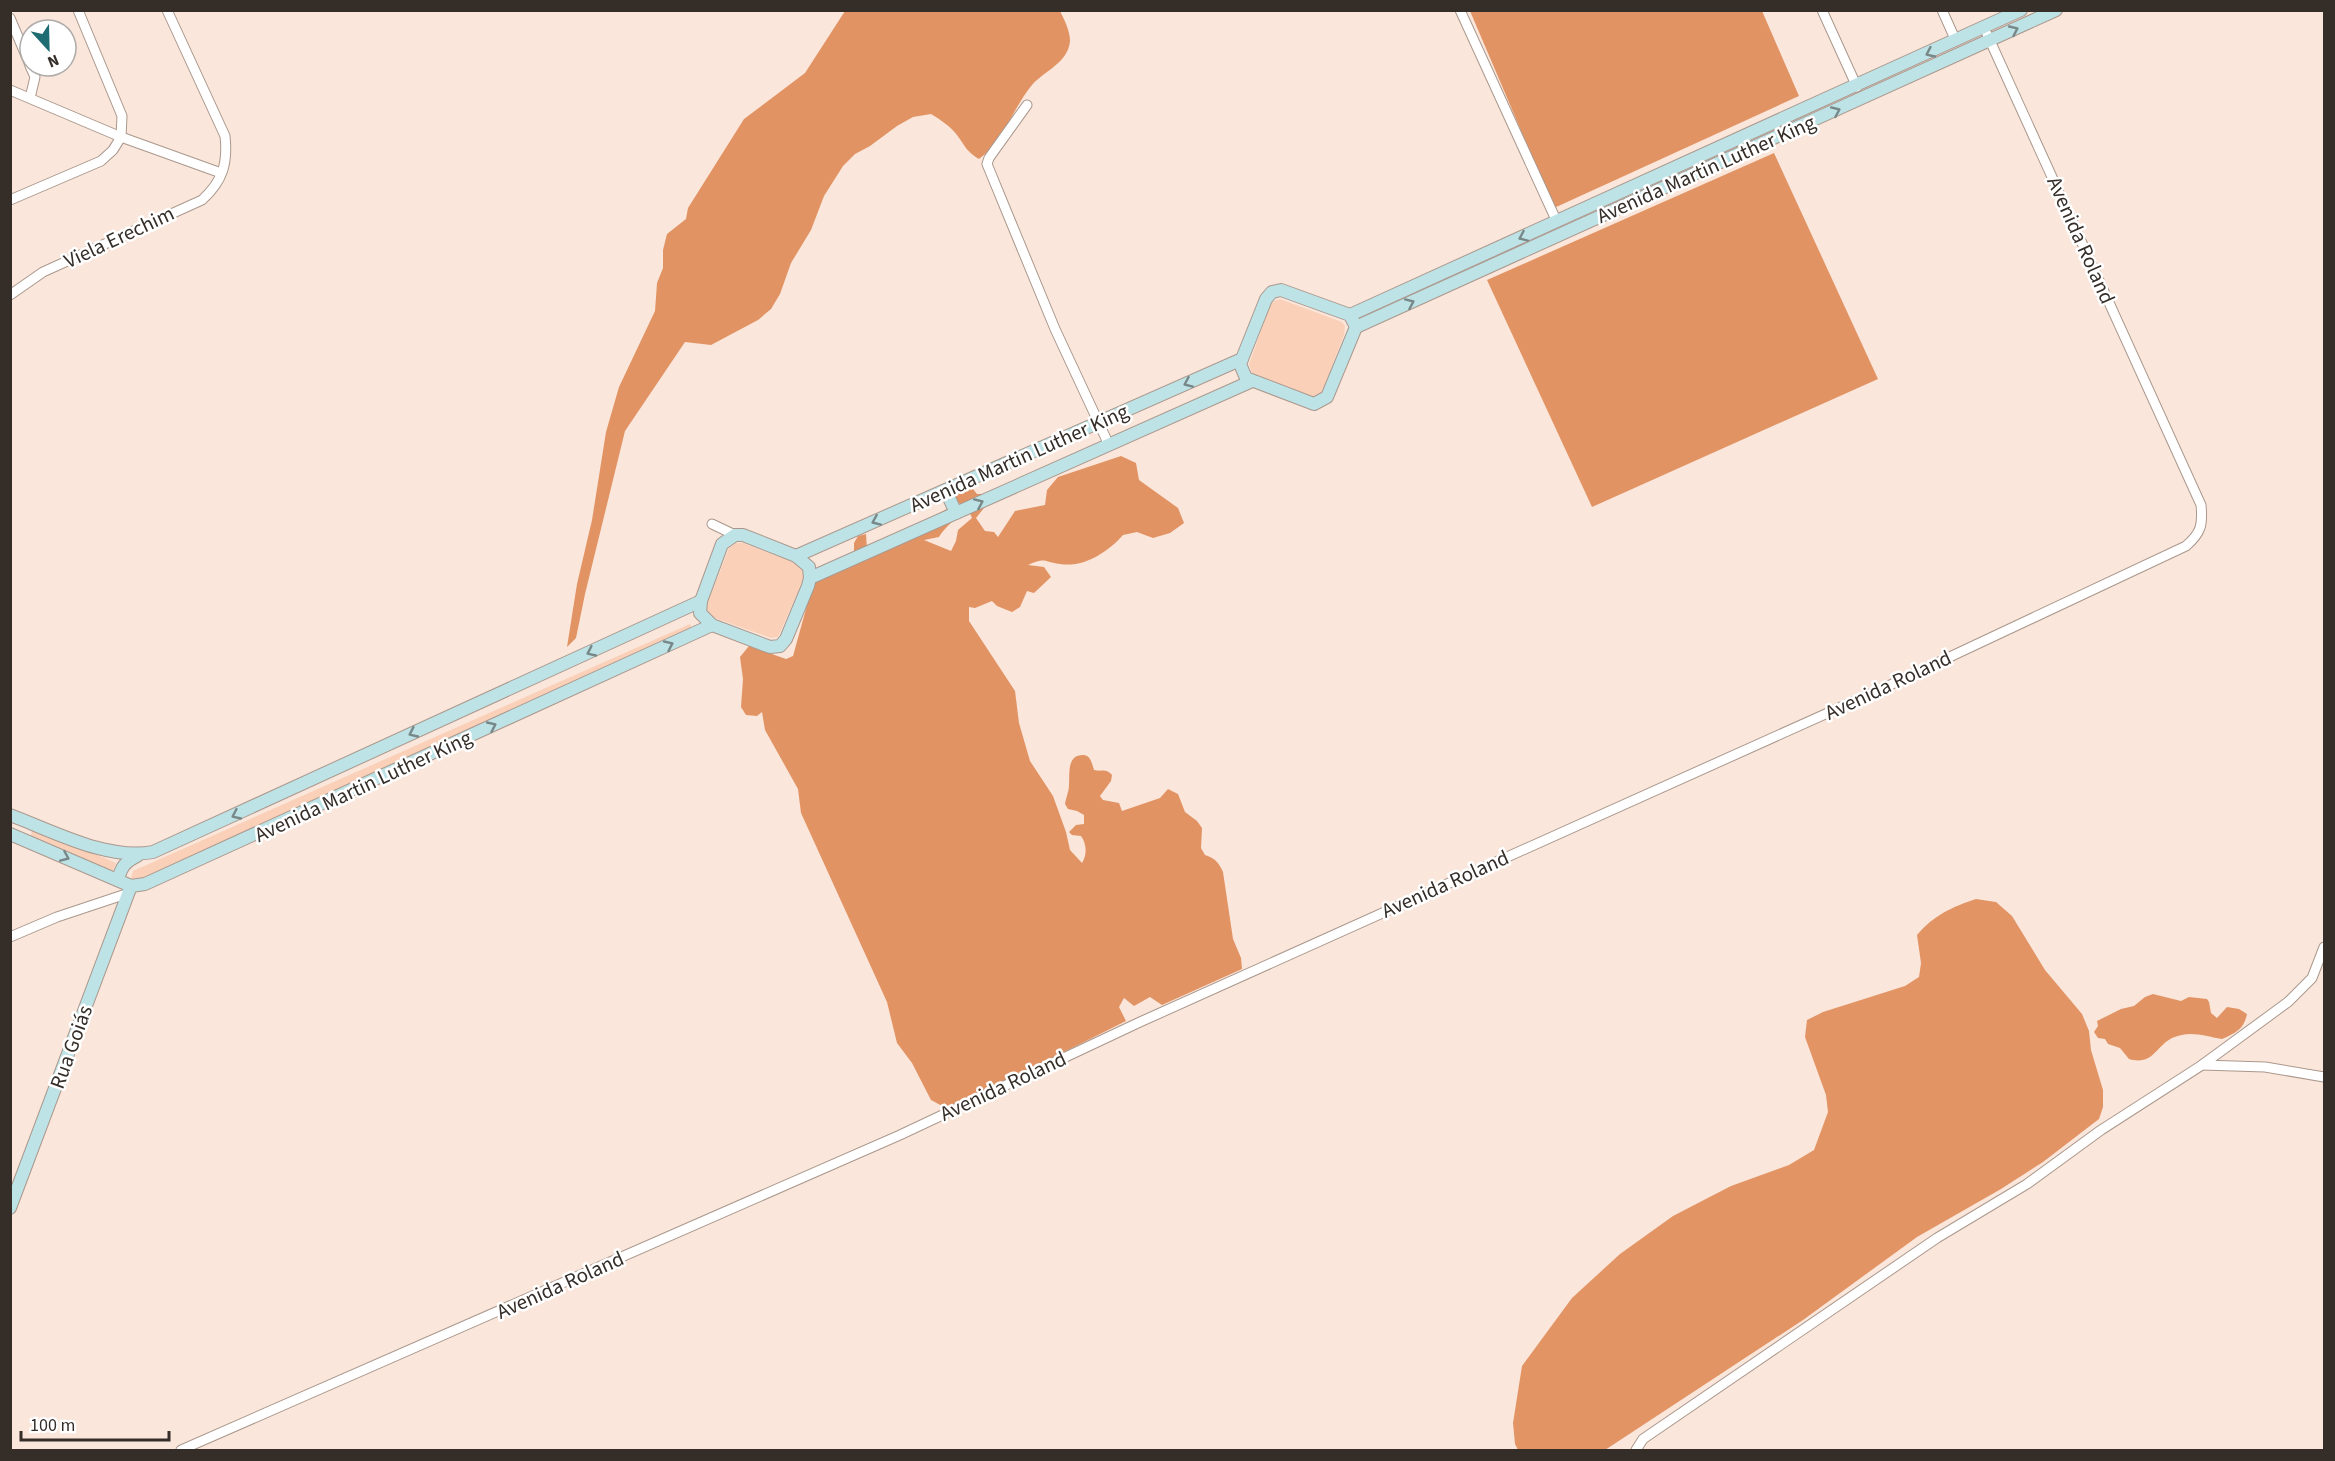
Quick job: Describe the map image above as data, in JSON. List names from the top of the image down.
{
  "streets": {
    "main road": ["Avenida Martin Luther King", "Rua Goiás"],
    "street": ["Viela Erechim", "Avenida Roland"]
  },
  "crossings": [
    ["Avenida Martin Luther King", "Avenida Roland"],
    ["Avenida Martin Luther King", "Rua Goiás"]
  ],
  "scale_bar": "100 m",
  "north": "bottom"
}
